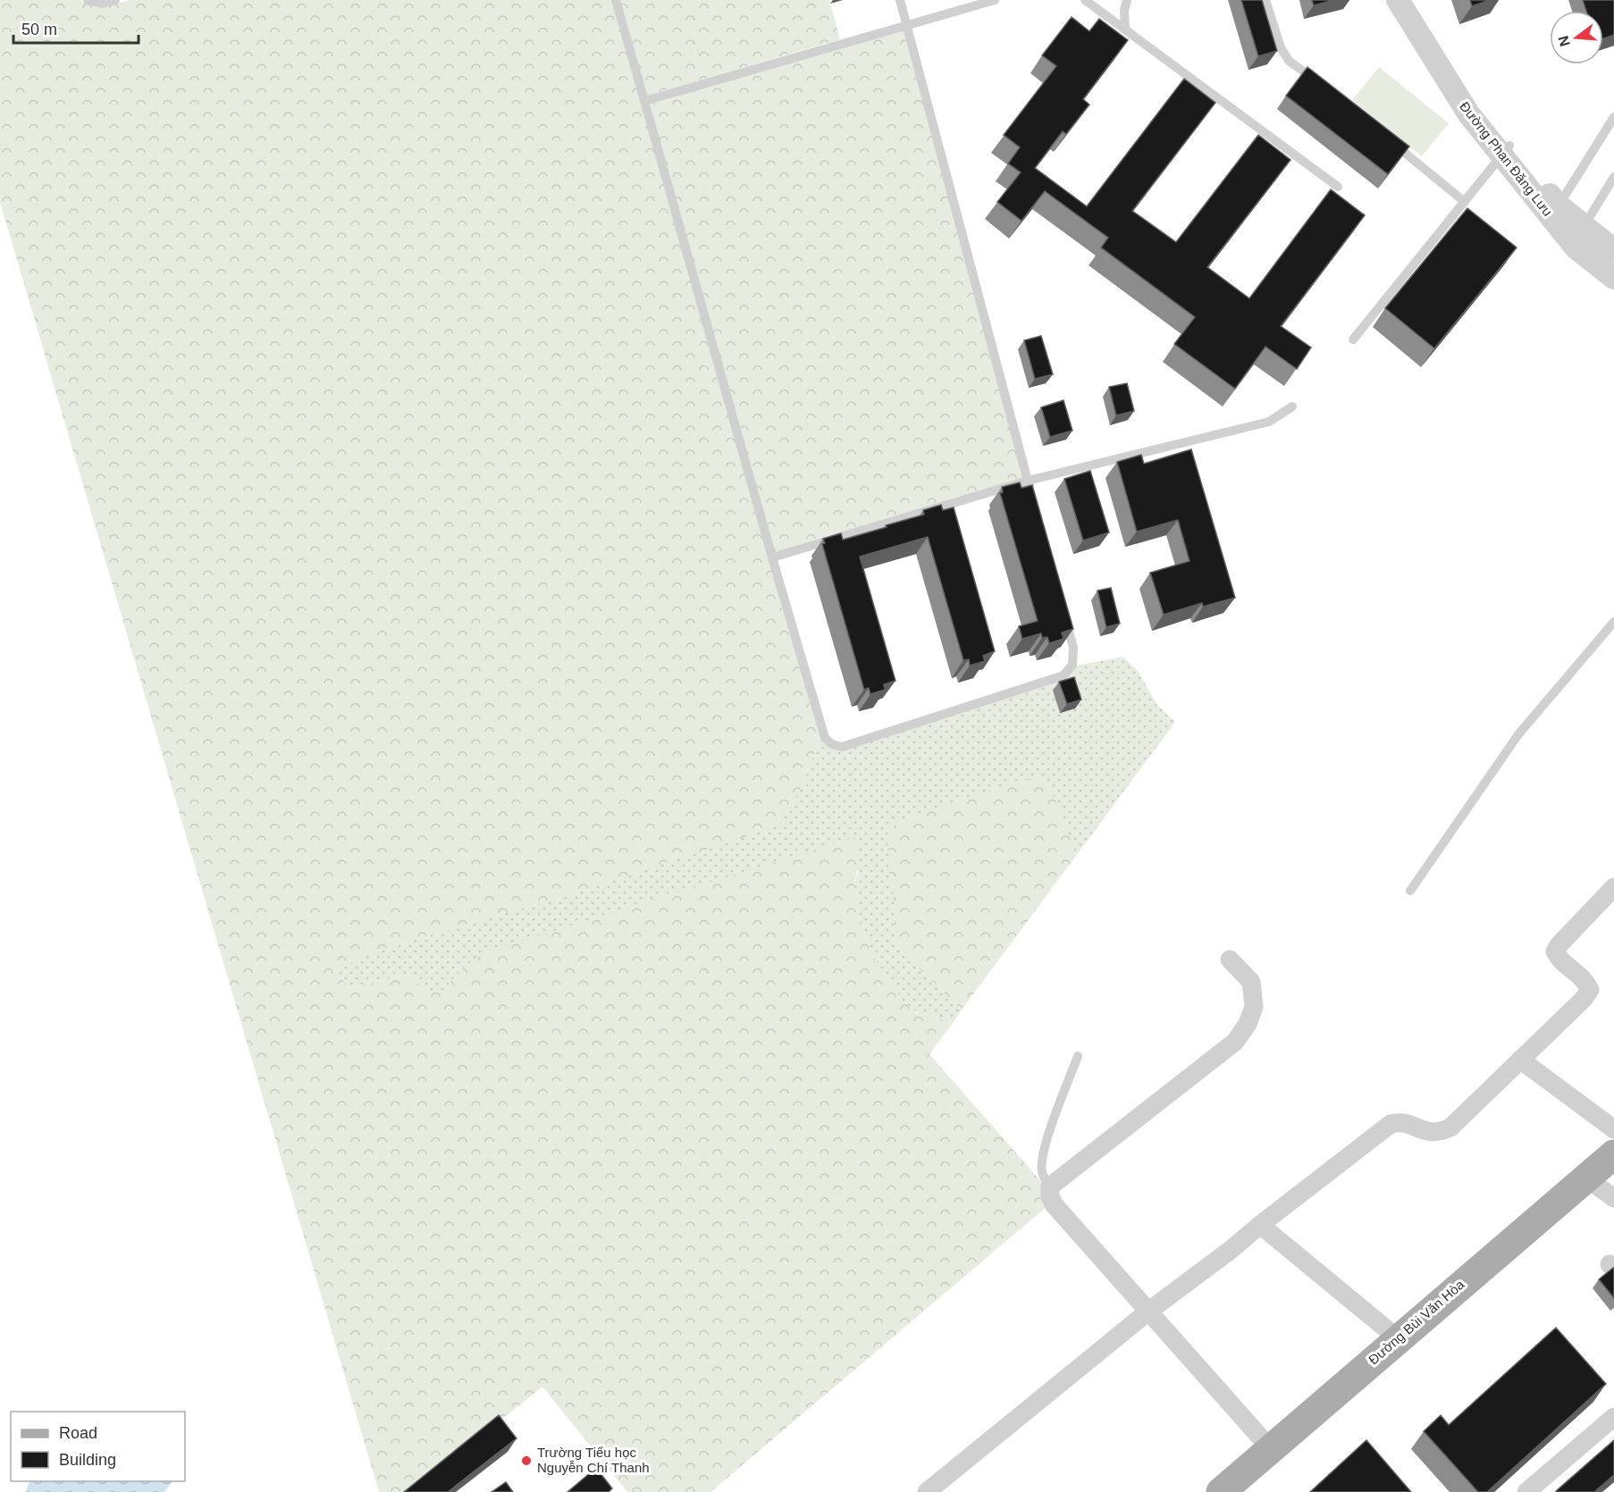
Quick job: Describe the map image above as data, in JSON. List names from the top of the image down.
{
  "streets": {
    "main road": ["Đường Bùi Văn Hòa"],
    "street": ["Đường Phan Đăng Lưu"]
  },
  "places": ["Trường Tiểu học Nguyễn Chí Thanh"],
  "legend": ["Road", "Building"],
  "scale_bar": "50 m",
  "north": "left"
}
